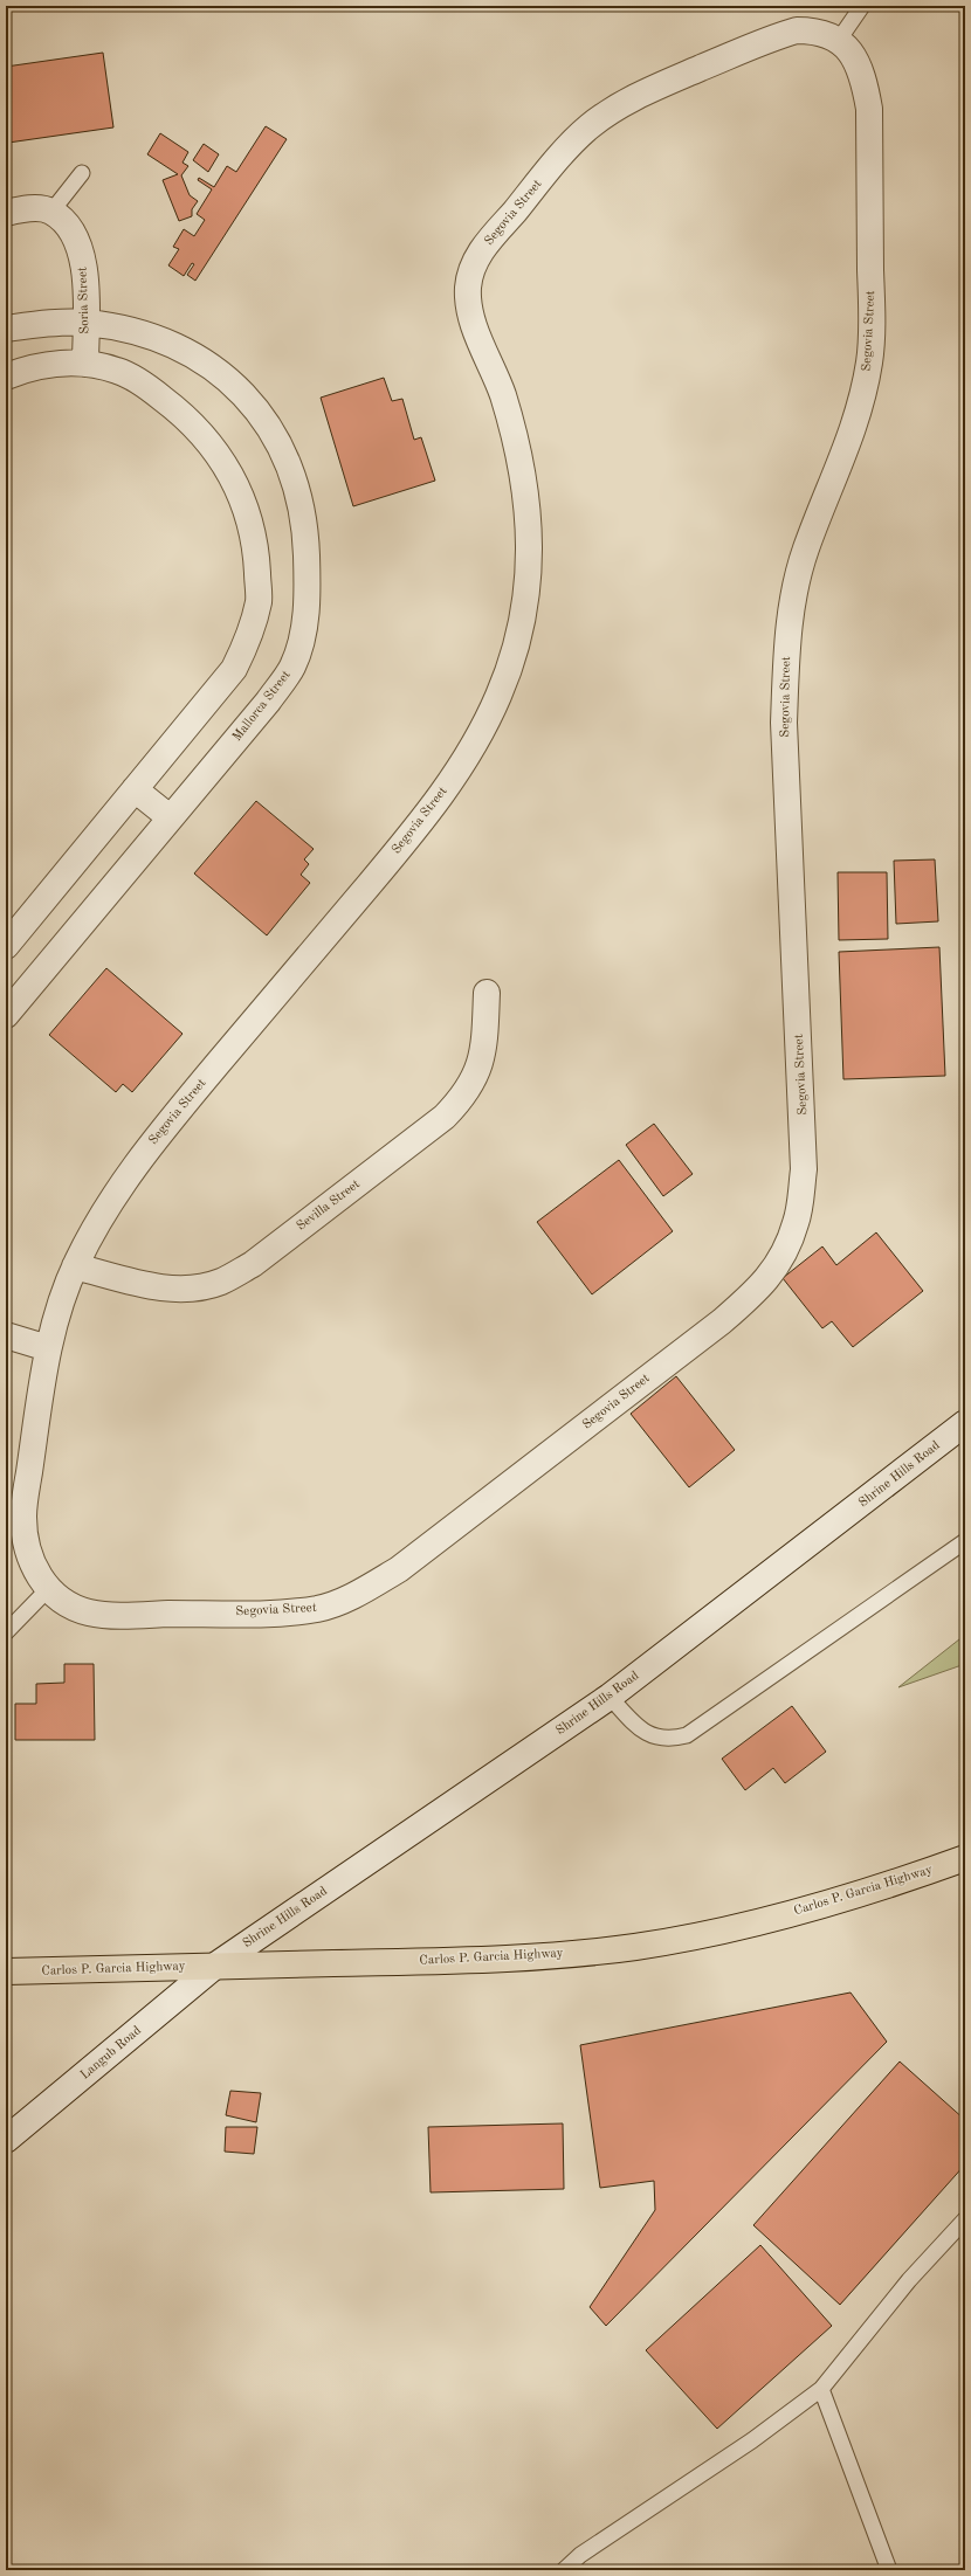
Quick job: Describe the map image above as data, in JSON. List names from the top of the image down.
{
  "streets": {
    "highway": ["Carlos P. Garcia Highway"],
    "street": [
      "Segovia Street",
      "Soria Street",
      "Mallorca Street",
      "Sevilla Street",
      "Shrine Hills Road",
      "Langub Road"
    ]
  },
  "crossings": [
    ["Segovia Street", "Sevilla Street"],
    ["Soria Street", "Mallorca Street"],
    ["Shrine Hills Road", "Carlos P. Garcia Highway"],
    ["Shrine Hills Road", "Langub Road"],
    ["Carlos P. Garcia Highway", "Langub Road"]
  ]
}
